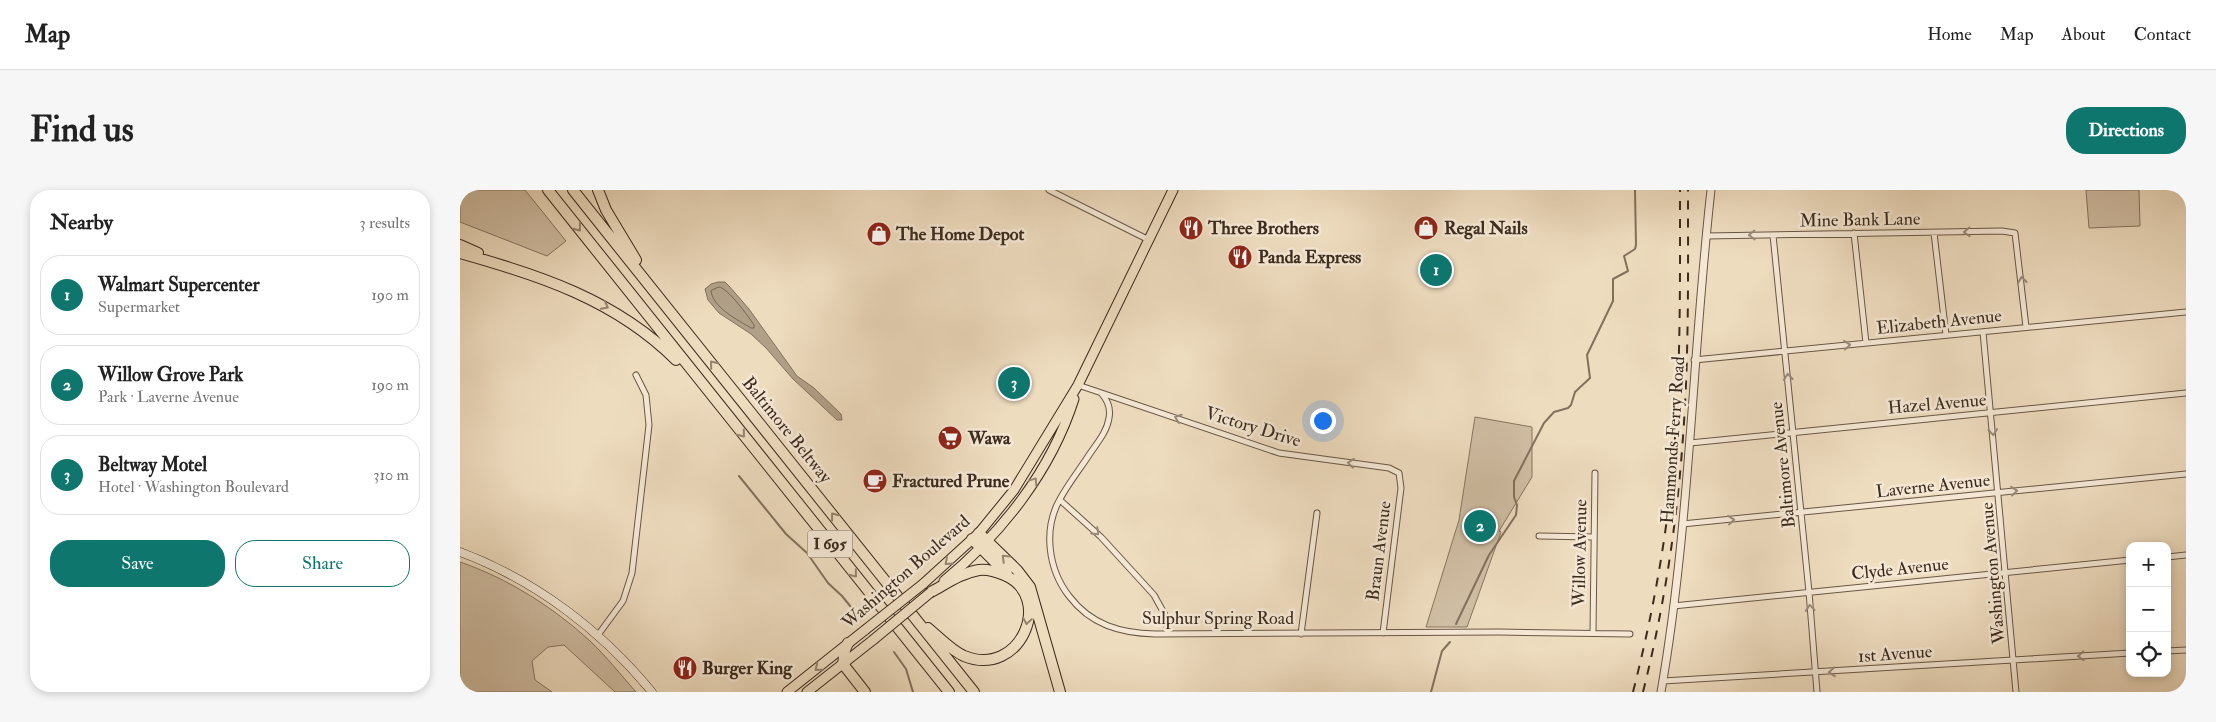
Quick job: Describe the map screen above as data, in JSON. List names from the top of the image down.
{
  "streets": {
    "highway": ["Baltimore Beltway", "I 695"],
    "main road": ["Washington Boulevard"],
    "street": [
      "Mine Bank Lane",
      "Elizabeth Avenue",
      "Hazel Avenue",
      "Victory Drive",
      "Hammonds Ferry Road",
      "Baltimore Avenue",
      "Laverne Avenue",
      "Braun Avenue",
      "Willow Avenue",
      "Clyde Avenue",
      "Washington Avenue",
      "Sulphur Spring Road",
      "1st Avenue"
    ]
  },
  "crossings": [
    ["Mine Bank Lane", "Elizabeth Avenue"],
    ["Mine Bank Lane", "Hammonds Ferry Road"],
    ["Mine Bank Lane", "Baltimore Avenue"],
    ["Elizabeth Avenue", "Hammonds Ferry Road"],
    ["Elizabeth Avenue", "Baltimore Avenue"],
    ["Elizabeth Avenue", "Washington Avenue"],
    ["Hazel Avenue", "Hammonds Ferry Road"],
    ["Hazel Avenue", "Baltimore Avenue"],
    ["Hazel Avenue", "Washington Avenue"],
    ["Victory Drive", "Braun Avenue"],
    ["Victory Drive", "Sulphur Spring Road"],
    ["Hammonds Ferry Road", "Laverne Avenue"],
    ["Hammonds Ferry Road", "Clyde Avenue"],
    ["Hammonds Ferry Road", "1st Avenue"],
    ["Baltimore Avenue", "Laverne Avenue"],
    ["Baltimore Avenue", "Clyde Avenue"],
    ["Baltimore Avenue", "1st Avenue"],
    ["Laverne Avenue", "Washington Avenue"],
    ["Braun Avenue", "Sulphur Spring Road"],
    ["Willow Avenue", "Sulphur Spring Road"],
    ["Clyde Avenue", "Washington Avenue"],
    ["Washington Avenue", "1st Avenue"]
  ],
  "one_way": [
    "Victory Drive",
    "Baltimore Avenue",
    "Laverne Avenue",
    "1st Avenue"
  ],
  "places": {
    "restaurant": ["Three Brothers", "Panda Express", "Burger King"],
    "shop": ["Regal Nails", "The Home Depot"],
    "supermarket": ["Wawa"],
    "cafe": ["Fractured Prune"]
  },
  "page": {
    "header": "Map",
    "nav": [
      "Home",
      "Map",
      "About",
      "Contact"
    ],
    "buttons": [
      "Directions",
      ["Save", "Share"]
    ],
    "title": "Find us",
    "heading": ["Nearby", "3 results"],
    "pins": ["1", "3", "2"],
    "list": [
      {
        "mark": "1",
        "name": "Walmart Supercenter",
        "note": "Supermarket",
        "value": "190 m"
      },
      {
        "mark": "2",
        "name": "Willow Grove Park",
        "note": "Park · Laverne Avenue",
        "value": "190 m"
      },
      {
        "mark": "3",
        "name": "Beltway Motel",
        "note": "Hotel · Washington Boulevard",
        "value": "310 m"
      }
    ],
    "map_buttons": ["+", "−"]
  }
}
